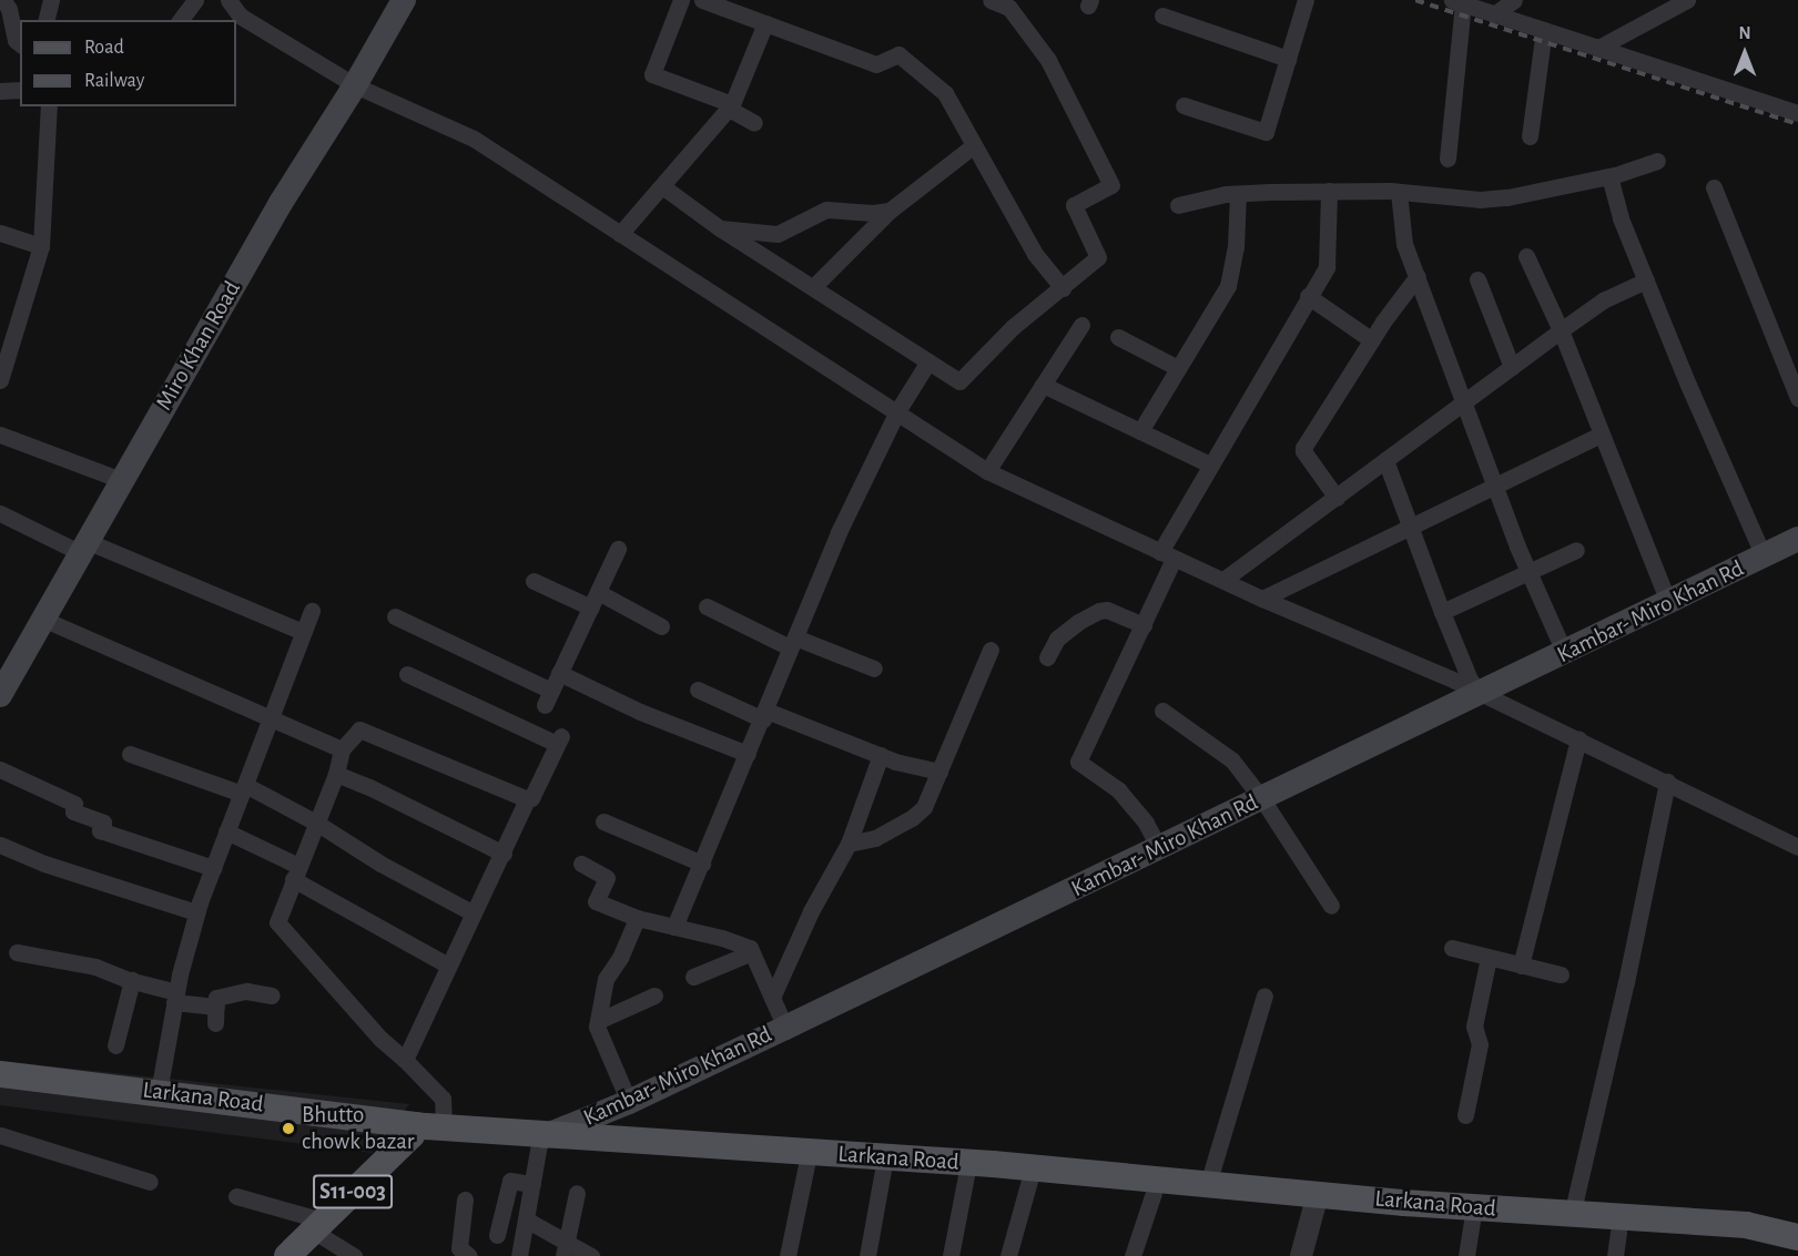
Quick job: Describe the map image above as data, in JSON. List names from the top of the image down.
{
  "streets": {
    "main road": [
      "Miro Khan Road",
      "Kambar- Miro Khan Rd",
      "Larkana Road",
      "S11-003"
    ]
  },
  "crossings": [
    ["Kambar- Miro Khan Rd", "Larkana Road"],
    ["Larkana Road", "S11-003"]
  ],
  "places": ["Bhutto chowk bazar"],
  "legend": ["Road", "Railway"],
  "north": "top"
}
